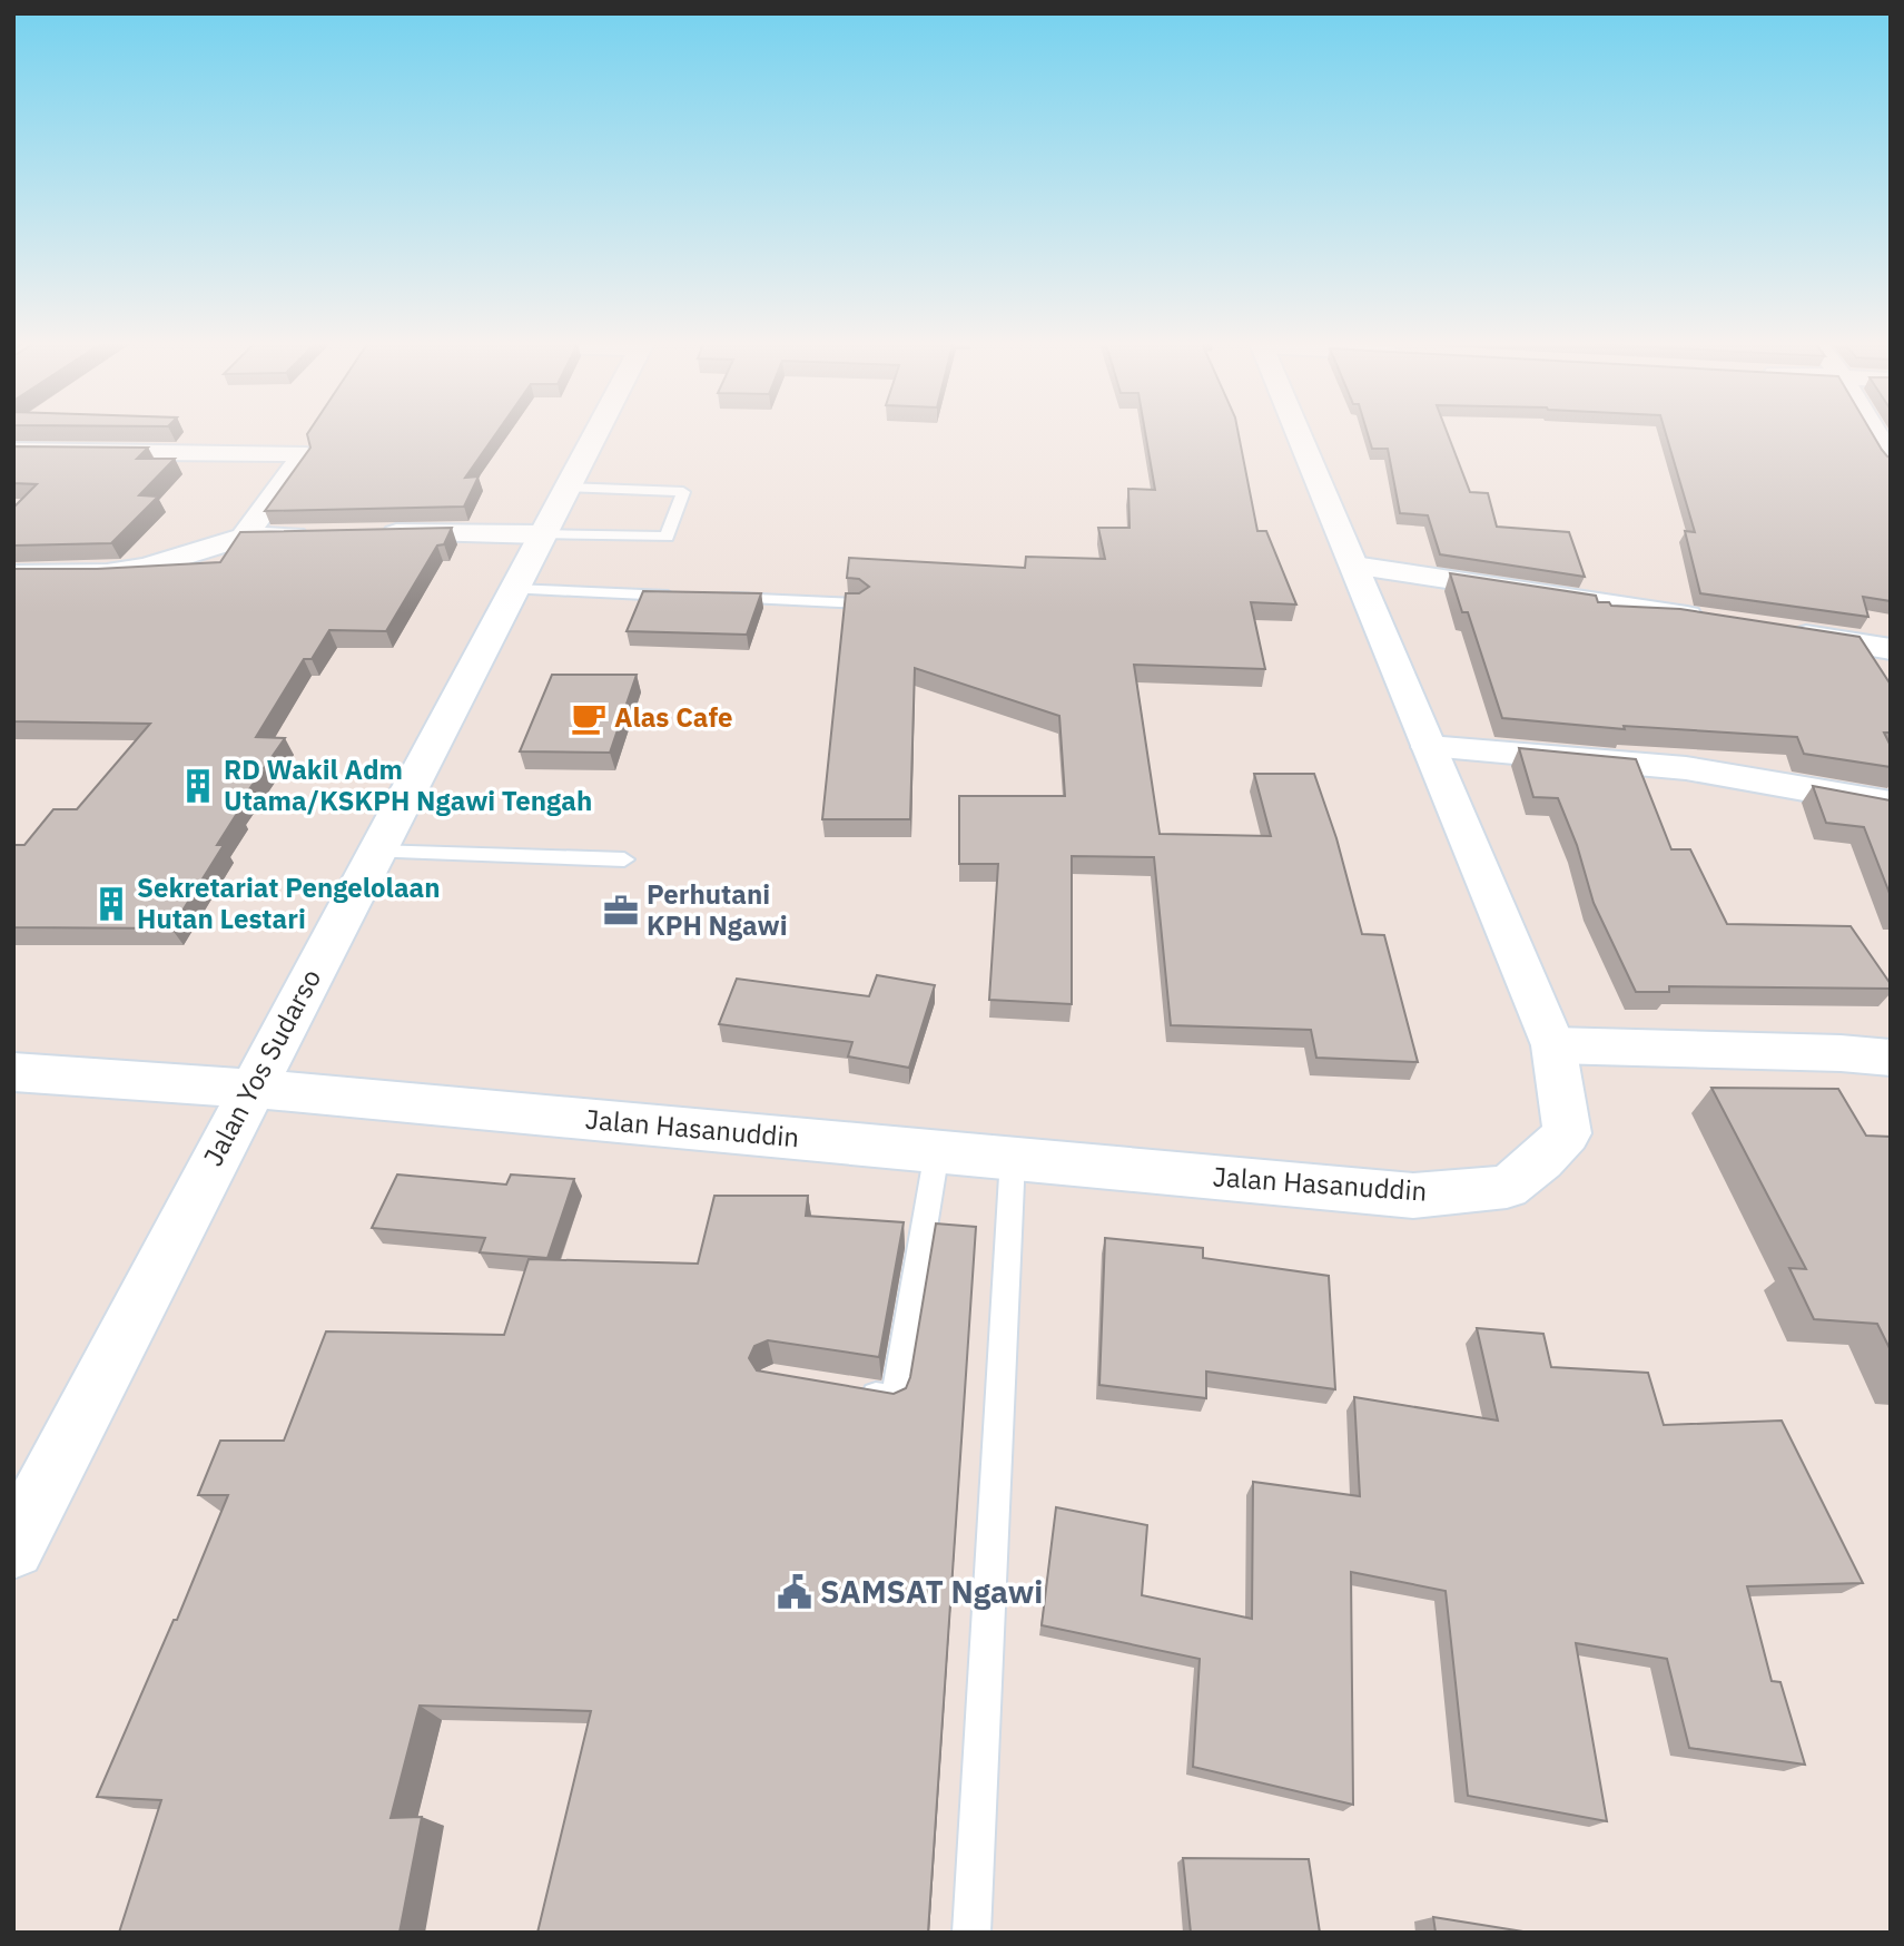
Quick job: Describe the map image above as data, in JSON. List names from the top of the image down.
{
  "streets": {
    "street": ["Jalan Yos Sudarso", "Jalan Hasanuddin"]
  },
  "crossings": [
    ["Jalan Yos Sudarso", "Jalan Hasanuddin"]
  ],
  "places": {
    "cafe": ["Alas Cafe"],
    "building": ["RD Wakil Adm Utama/KSKPH Ngawi Tengah", "Sekretariat Pengelolaan Hutan Lestari"],
    "office": ["Perhutani KPH Ngawi"],
    "public building": ["SAMSAT Ngawi"]
  }
}
